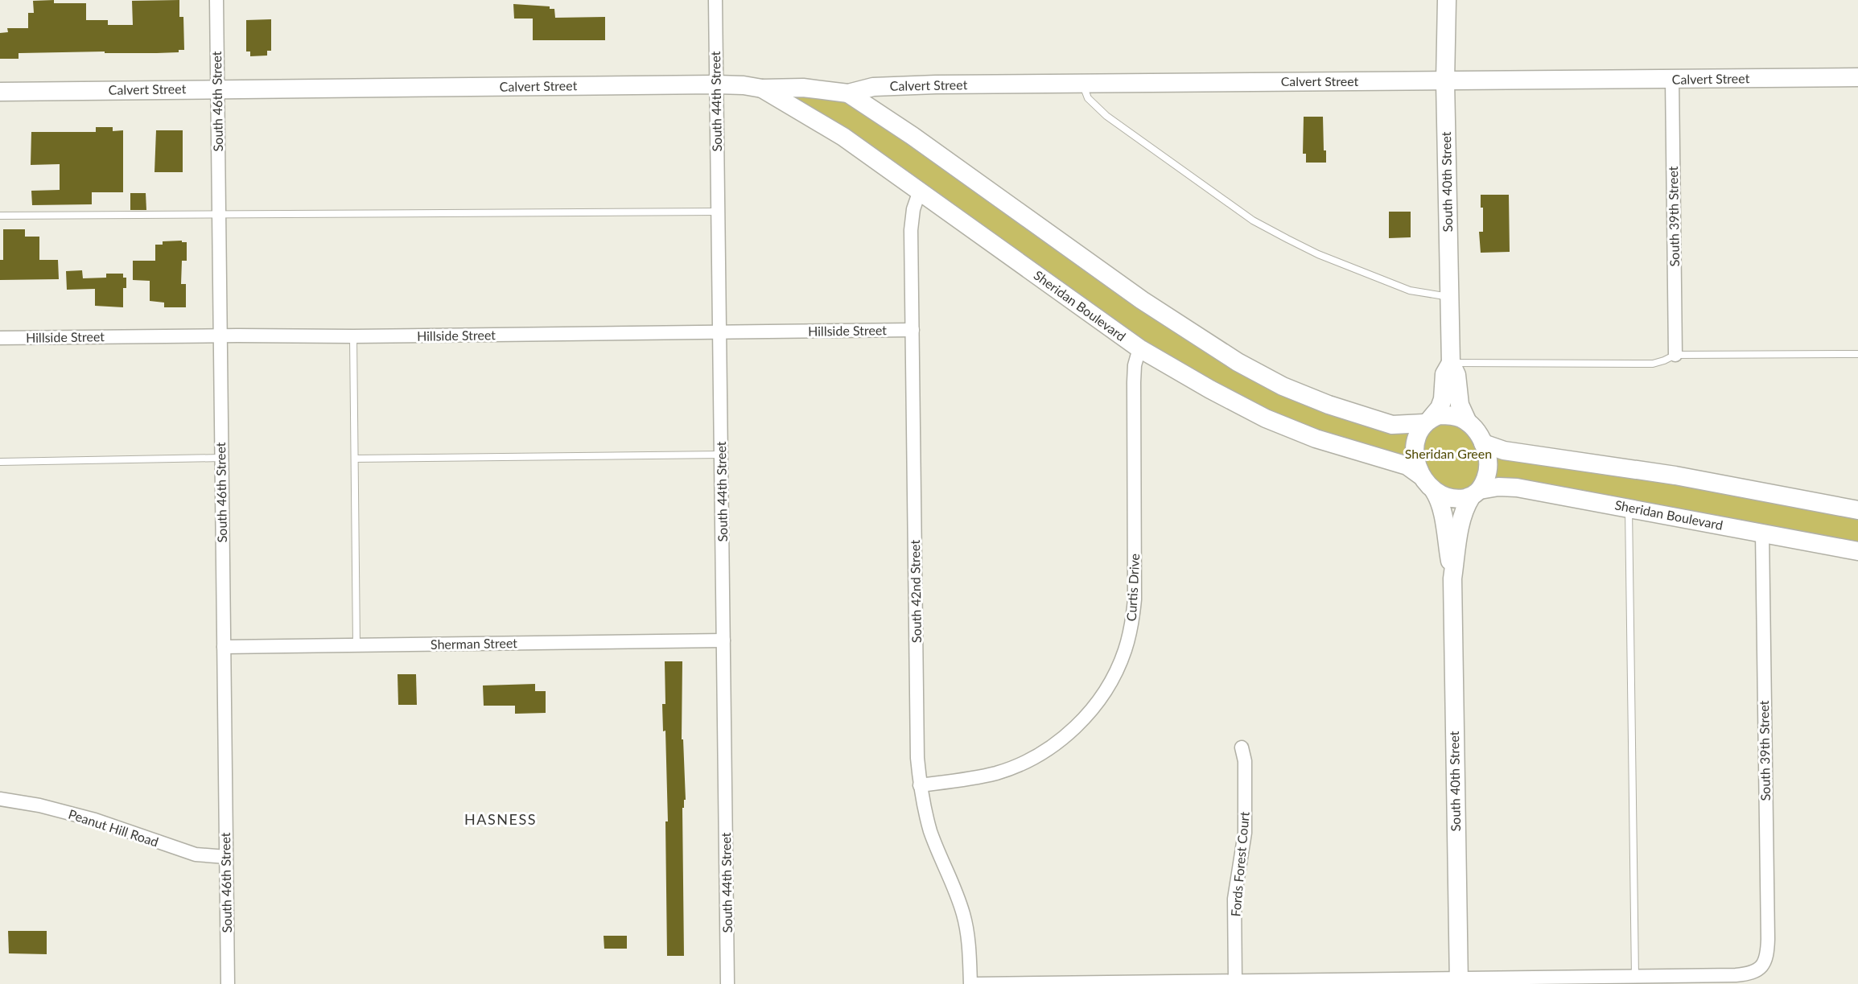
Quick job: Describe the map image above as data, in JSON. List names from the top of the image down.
{
  "streets": {
    "main road": ["Calvert Street", "South 40th Street", "Sheridan Boulevard"],
    "street": [
      "South 46th Street",
      "South 44th Street",
      "South 39th Street",
      "Hillside Street",
      "Curtis Drive",
      "South 42nd Street",
      "Sherman Street",
      "Peanut Hill Road",
      "Fords Forest Court"
    ]
  },
  "crossings": [
    ["Calvert Street", "South 46th Street"],
    ["Calvert Street", "South 44th Street"],
    ["Calvert Street", "South 40th Street"],
    ["Calvert Street", "South 39th Street"],
    ["Calvert Street", "Sheridan Boulevard"],
    ["South 46th Street", "Hillside Street"],
    ["South 46th Street", "Sherman Street"],
    ["South 46th Street", "Peanut Hill Road"],
    ["South 44th Street", "Hillside Street"],
    ["South 44th Street", "Sherman Street"],
    ["South 40th Street", "Sheridan Boulevard"],
    ["South 39th Street", "Sheridan Boulevard"],
    ["Sheridan Boulevard", "Curtis Drive"],
    ["Sheridan Boulevard", "South 42nd Street"],
    ["Hillside Street", "South 42nd Street"],
    ["Curtis Drive", "South 42nd Street"]
  ],
  "districts": ["HASNESS"],
  "parks": ["Sheridan Green"]
}
